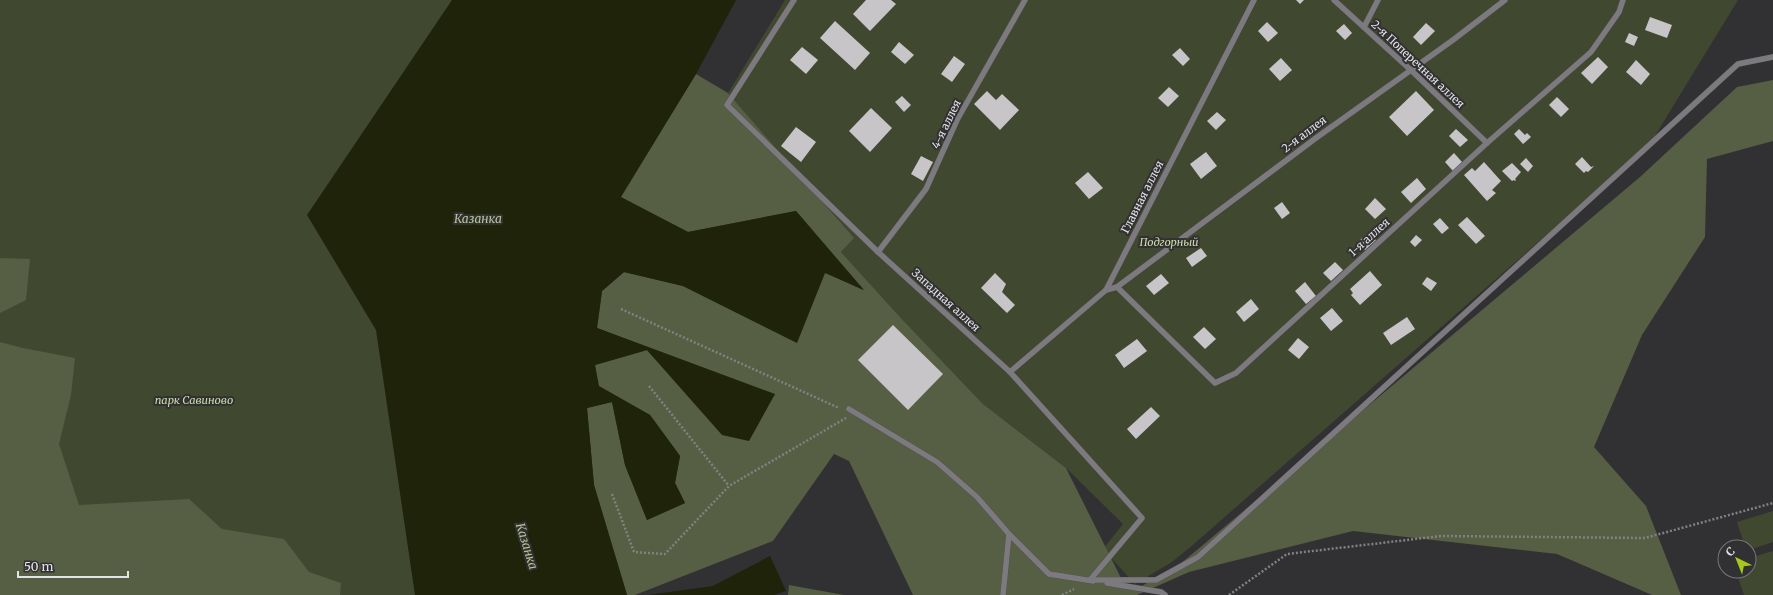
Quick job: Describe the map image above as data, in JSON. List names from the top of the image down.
{
  "streets": {
    "lane": [
      "2-я Поперечная аллея",
      "4-я аллея",
      "2-я аллея",
      "Главная аллея",
      "1-я аллея",
      "Западная аллея"
    ]
  },
  "crossings": [
    ["2-я Поперечная аллея", "2-я аллея"],
    ["2-я Поперечная аллея", "1-я аллея"],
    ["4-я аллея", "Западная аллея"],
    ["2-я аллея", "1-я аллея"],
    ["Главная аллея", "Западная аллея"]
  ],
  "water": ["Казанка"],
  "parks": ["Подгорный", "парк Савиново"],
  "scale_bar": "50 m",
  "north": "top left"
}
